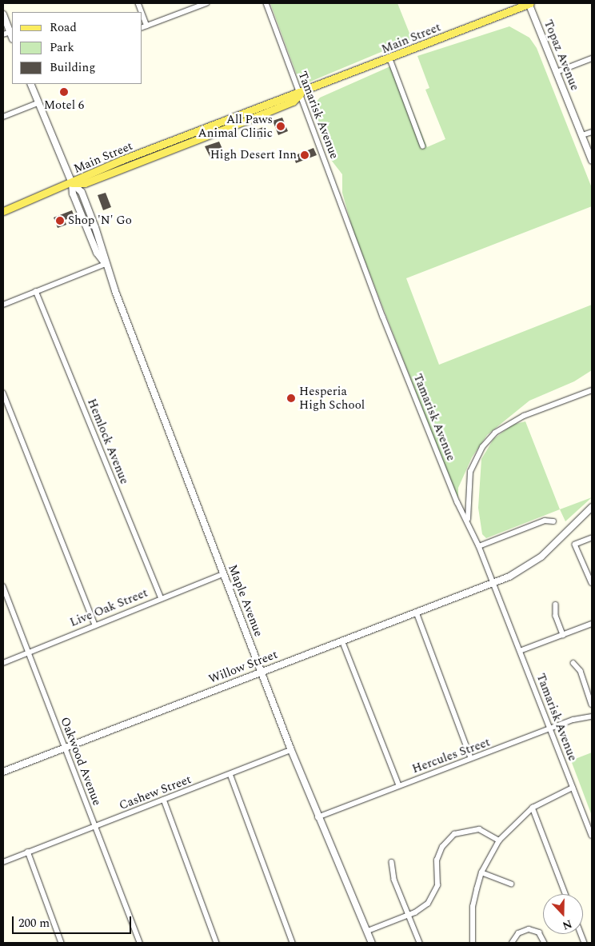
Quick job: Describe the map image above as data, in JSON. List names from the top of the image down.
{
  "streets": {
    "main road": ["Main Street"],
    "street": [
      "Topaz Avenue",
      "Tamarisk Avenue",
      "Hemlock Avenue",
      "Maple Avenue",
      "Live Oak Street",
      "Willow Street",
      "Hercules Street",
      "Oakwood Avenue",
      "Cashew Street"
    ]
  },
  "crossings": [
    ["Main Street", "Topaz Avenue"],
    ["Main Street", "Tamarisk Avenue"],
    ["Main Street", "Maple Avenue"],
    ["Tamarisk Avenue", "Willow Street"],
    ["Tamarisk Avenue", "Hercules Street"],
    ["Hemlock Avenue", "Live Oak Street"],
    ["Maple Avenue", "Live Oak Street"],
    ["Maple Avenue", "Willow Street"],
    ["Maple Avenue", "Hercules Street"],
    ["Maple Avenue", "Cashew Street"],
    ["Live Oak Street", "Oakwood Avenue"],
    ["Willow Street", "Oakwood Avenue"],
    ["Oakwood Avenue", "Cashew Street"]
  ],
  "places": [
    "Motel 6",
    "All Paws Animal Clinic",
    "High Desert Inn",
    "Shop 'N' Go",
    "Hesperia High School"
  ],
  "legend": ["Road", "Park", "Building"],
  "scale_bar": "200 m",
  "north": "bottom"
}
